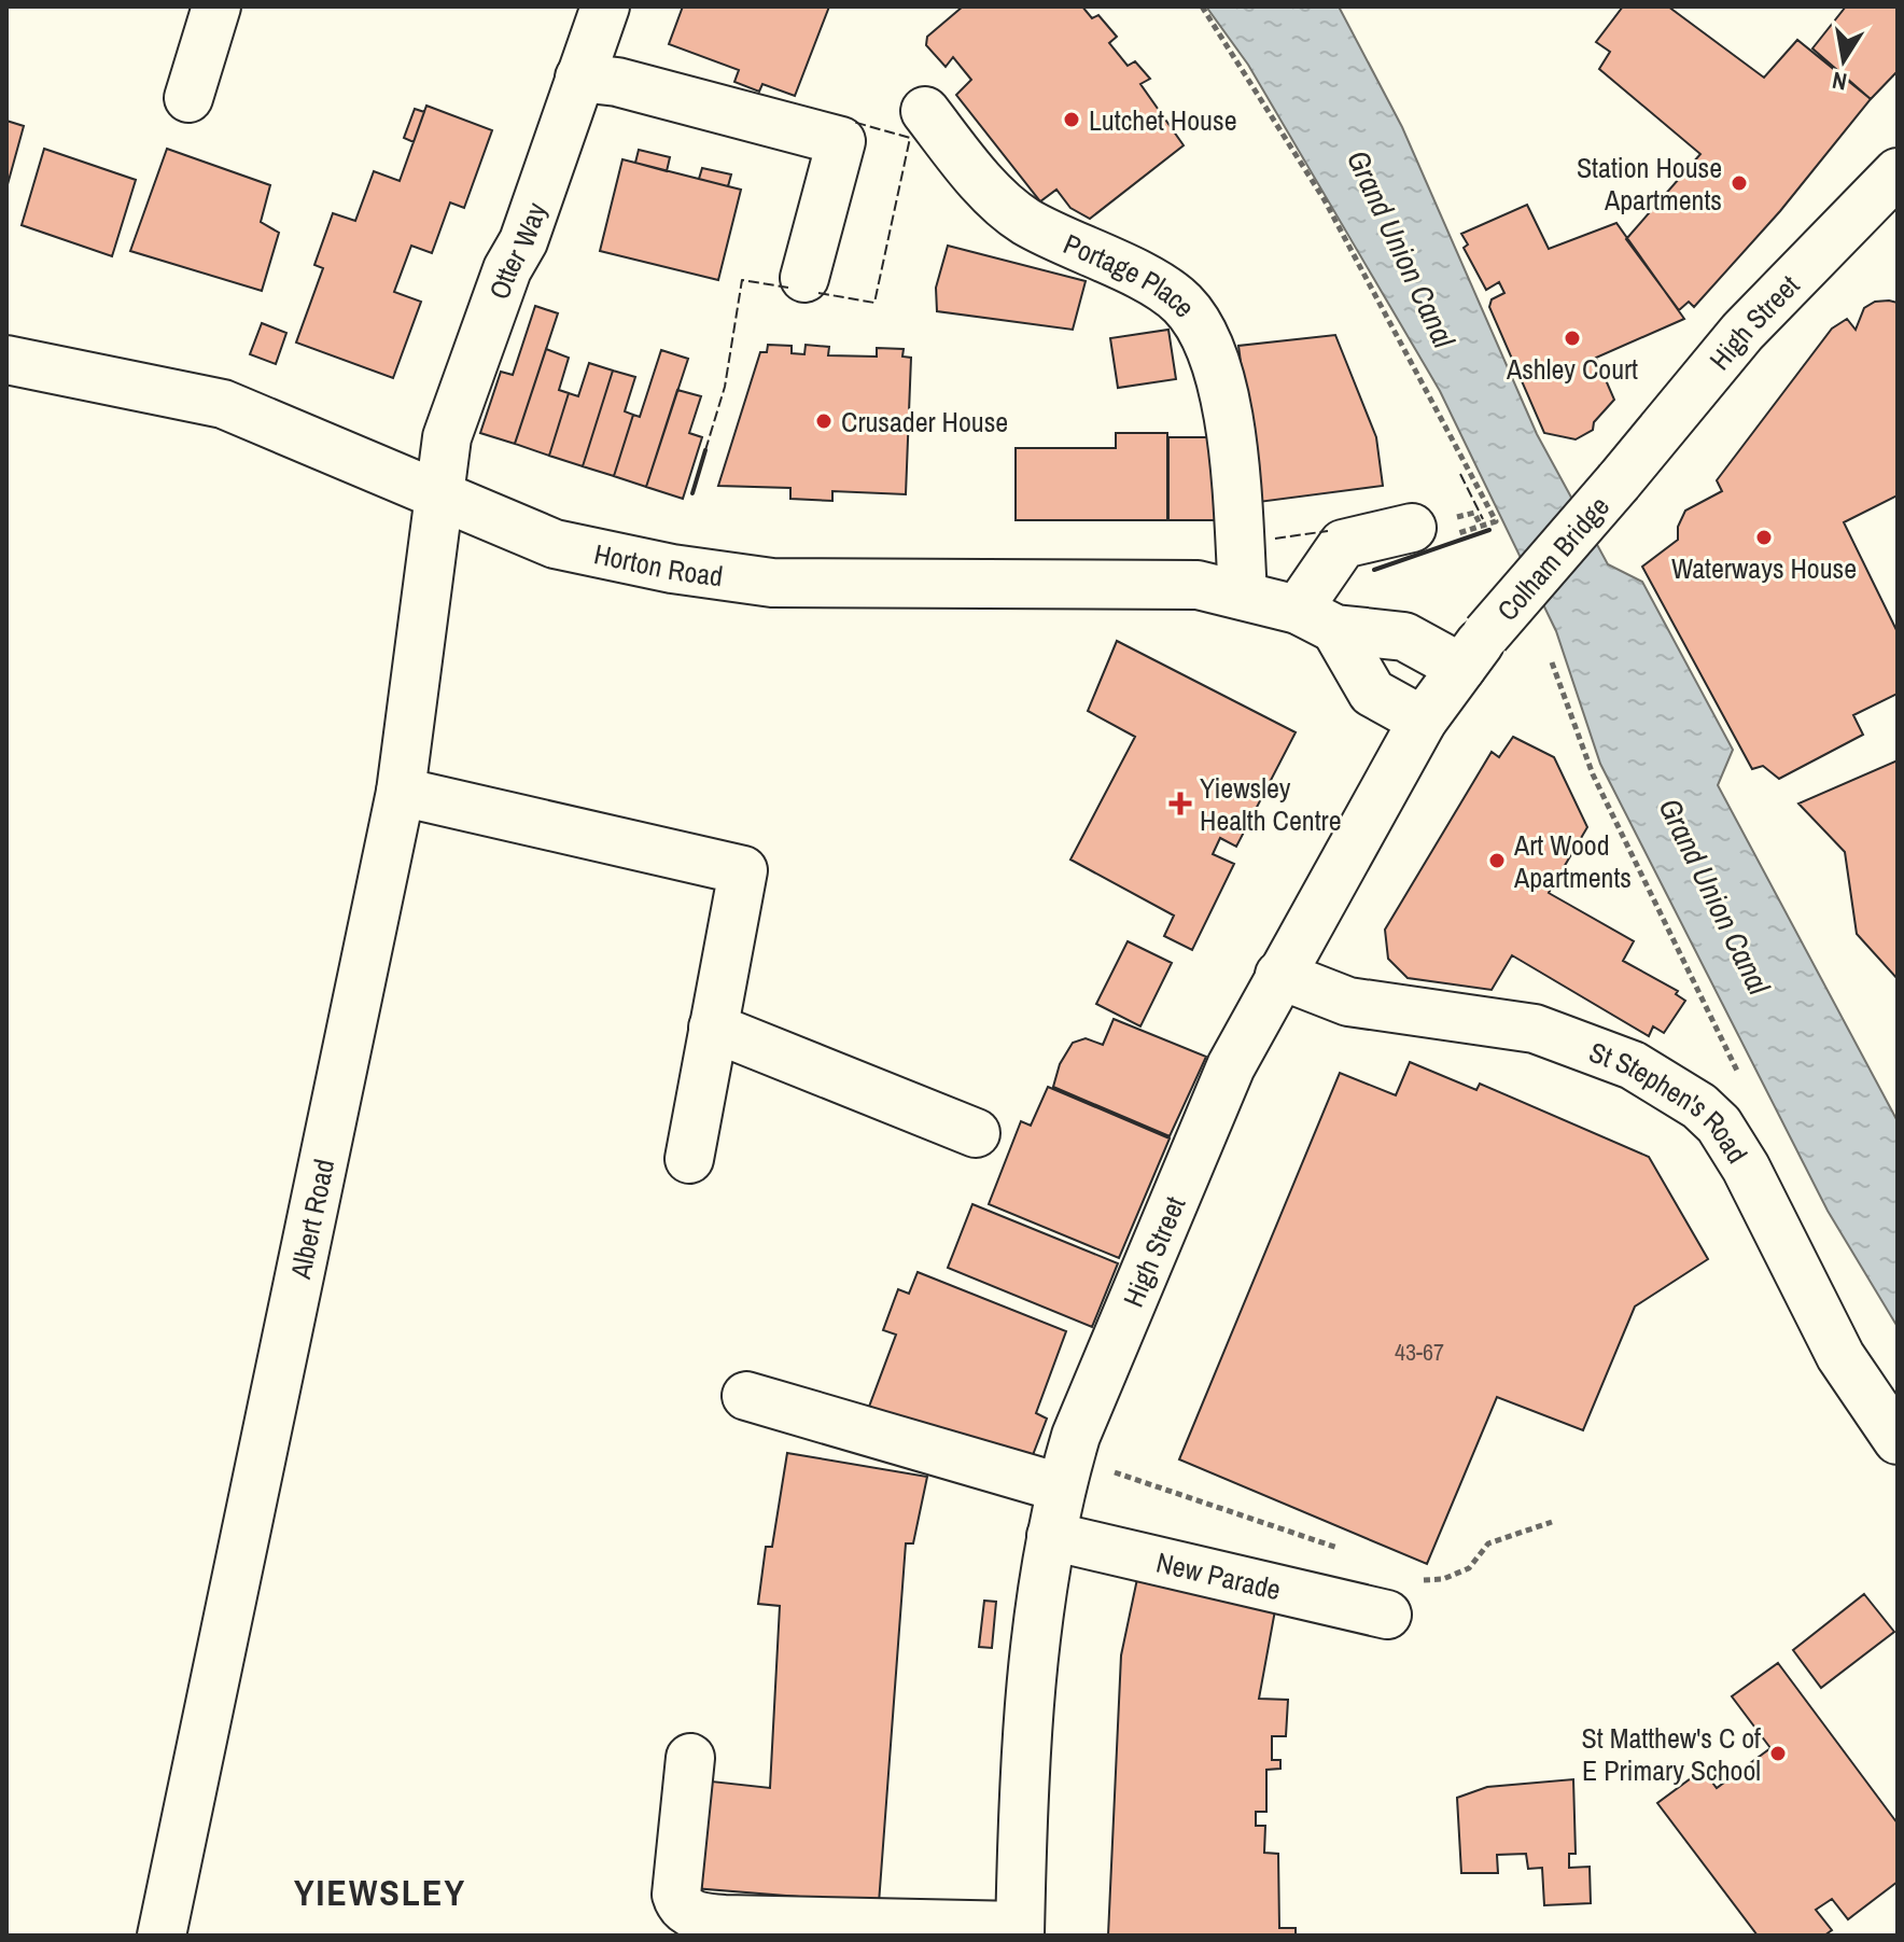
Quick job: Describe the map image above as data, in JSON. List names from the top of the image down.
{
  "streets": {
    "street": [
      "Otter Way",
      "Portage Place",
      "High Street",
      "Colham Bridge",
      "Horton Road",
      "St Stephen's Road",
      "Albert Road",
      "New Parade"
    ]
  },
  "crossings": [
    ["Otter Way", "Horton Road"],
    ["Otter Way", "Albert Road"],
    ["Portage Place", "Horton Road"],
    ["High Street", "Colham Bridge"],
    ["High Street", "Horton Road"],
    ["High Street", "St Stephen's Road"],
    ["High Street", "New Parade"],
    ["Colham Bridge", "Horton Road"],
    ["Horton Road", "Albert Road"]
  ],
  "districts": ["YIEWSLEY"],
  "water": ["Grand Union Canal"],
  "places": {
    "other": [
      "Lutchet House",
      "Station House Apartments",
      "Ashley Court",
      "Crusader House",
      "Waterways House",
      "Art Wood Apartments",
      "St Matthew's C of E Primary School"
    ],
    "health": ["Yiewsley Health Centre"]
  },
  "house_numbers": ["43-67"],
  "north": "bottom"
}
